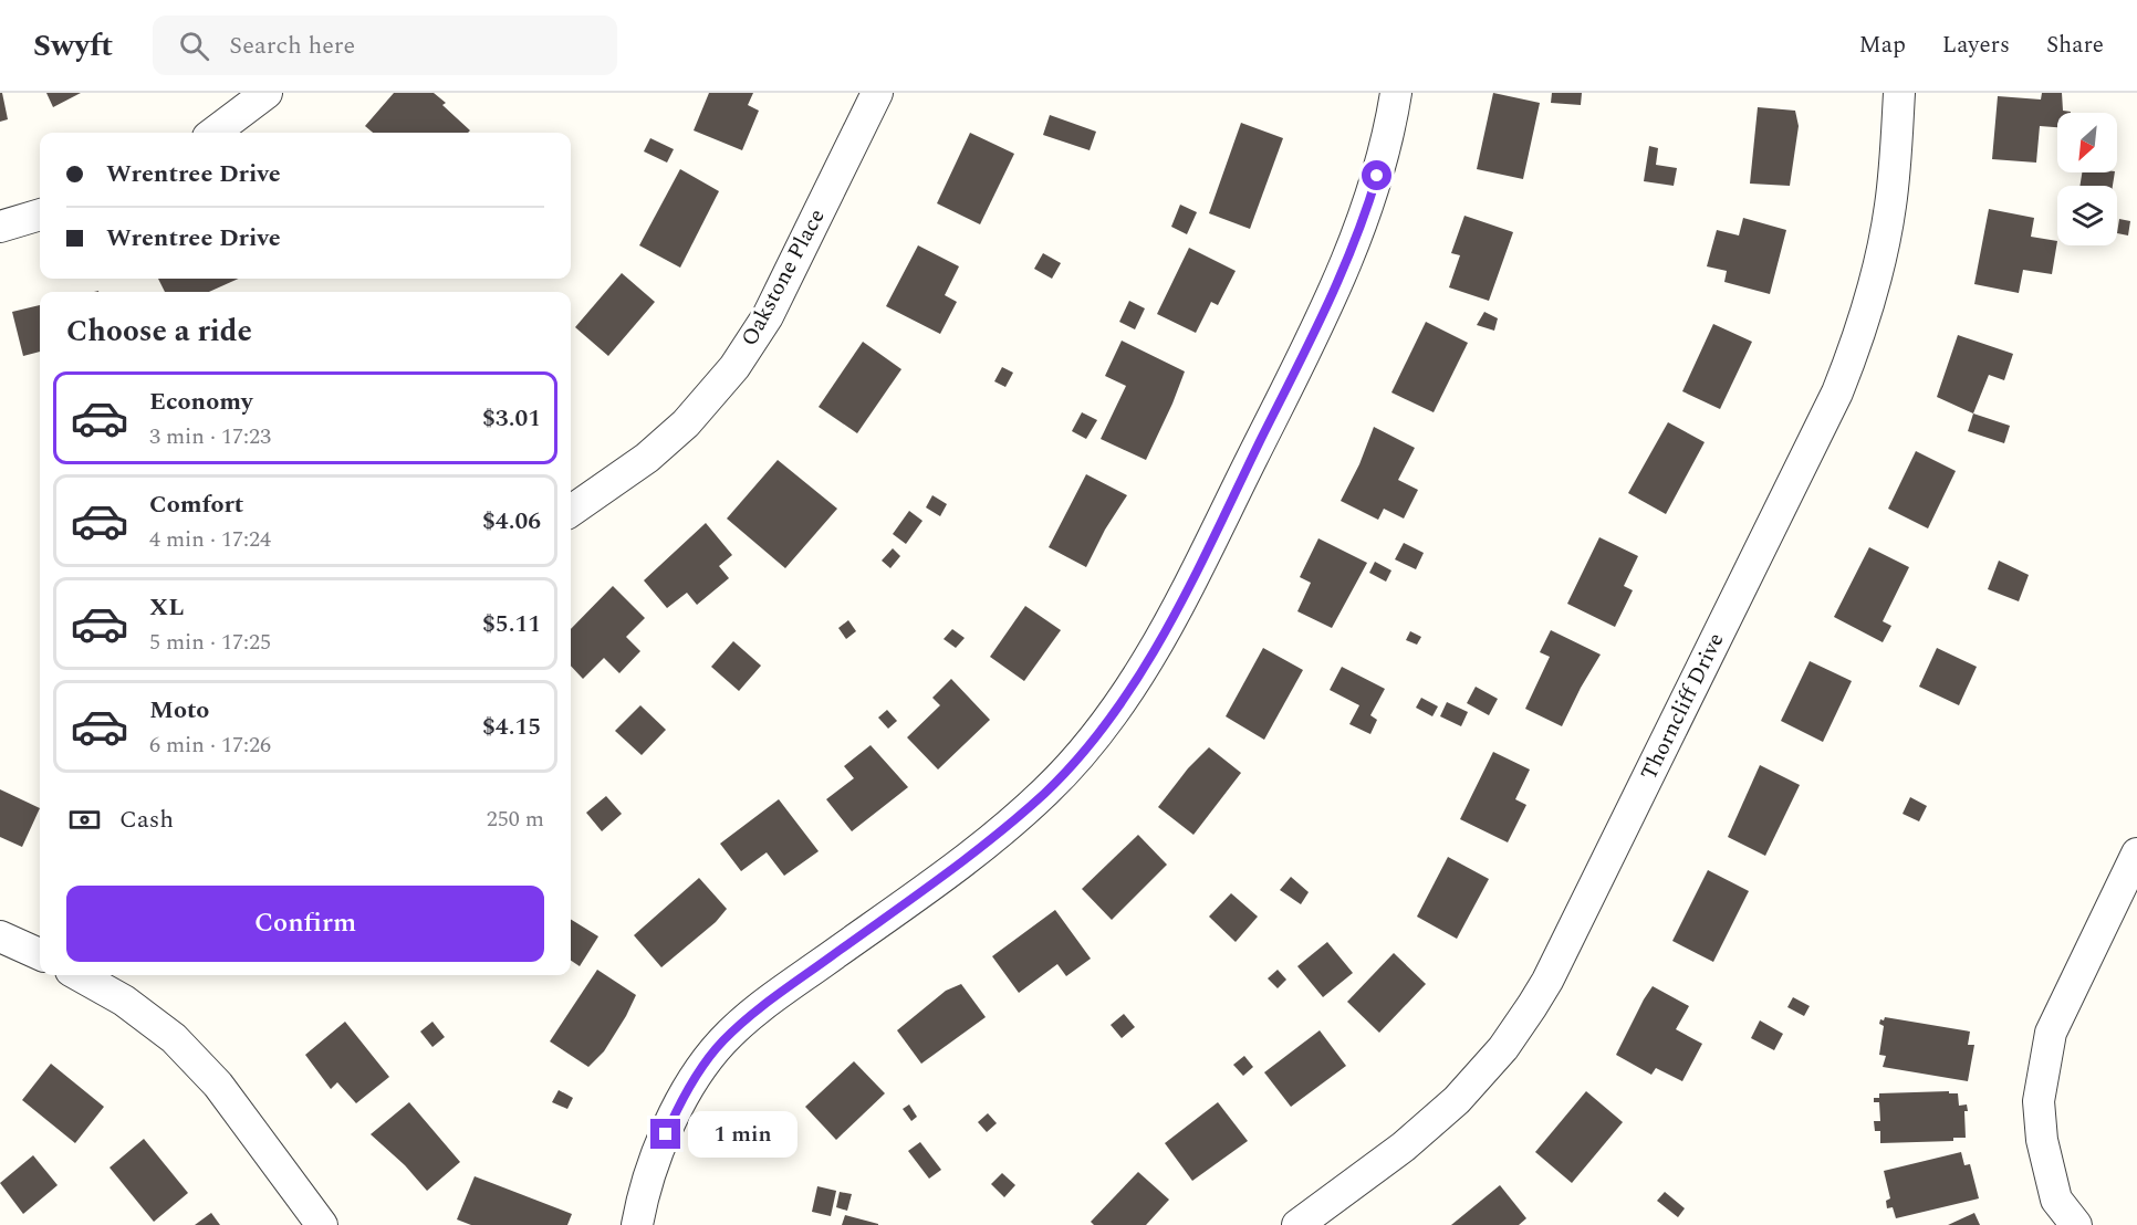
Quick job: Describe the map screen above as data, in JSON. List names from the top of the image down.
{
  "streets": {
    "street": ["Oakstone Place", "Thorncliff Drive"]
  },
  "north": "bottom left",
  "page": {
    "header": "Swyft",
    "search": "Search here",
    "nav": ["Map", "Layers", "Share"],
    "banner": ["Wrentree Drive", "Wrentree Drive"],
    "heading": "Choose a ride",
    "list": [
      {
        "name": "Economy",
        "note": "3 min · 17:23",
        "value": "$3.01"
      },
      {
        "name": "Comfort",
        "note": "4 min · 17:24",
        "value": "$4.06"
      },
      {
        "name": "XL",
        "note": "5 min · 17:25",
        "value": "$5.11"
      },
      {
        "name": "Moto",
        "note": "6 min · 17:26",
        "value": "$4.15"
      }
    ],
    "pay": ["Cash", "250 m"],
    "buttons": "Confirm",
    "bubble": "1 min"
  }
}
